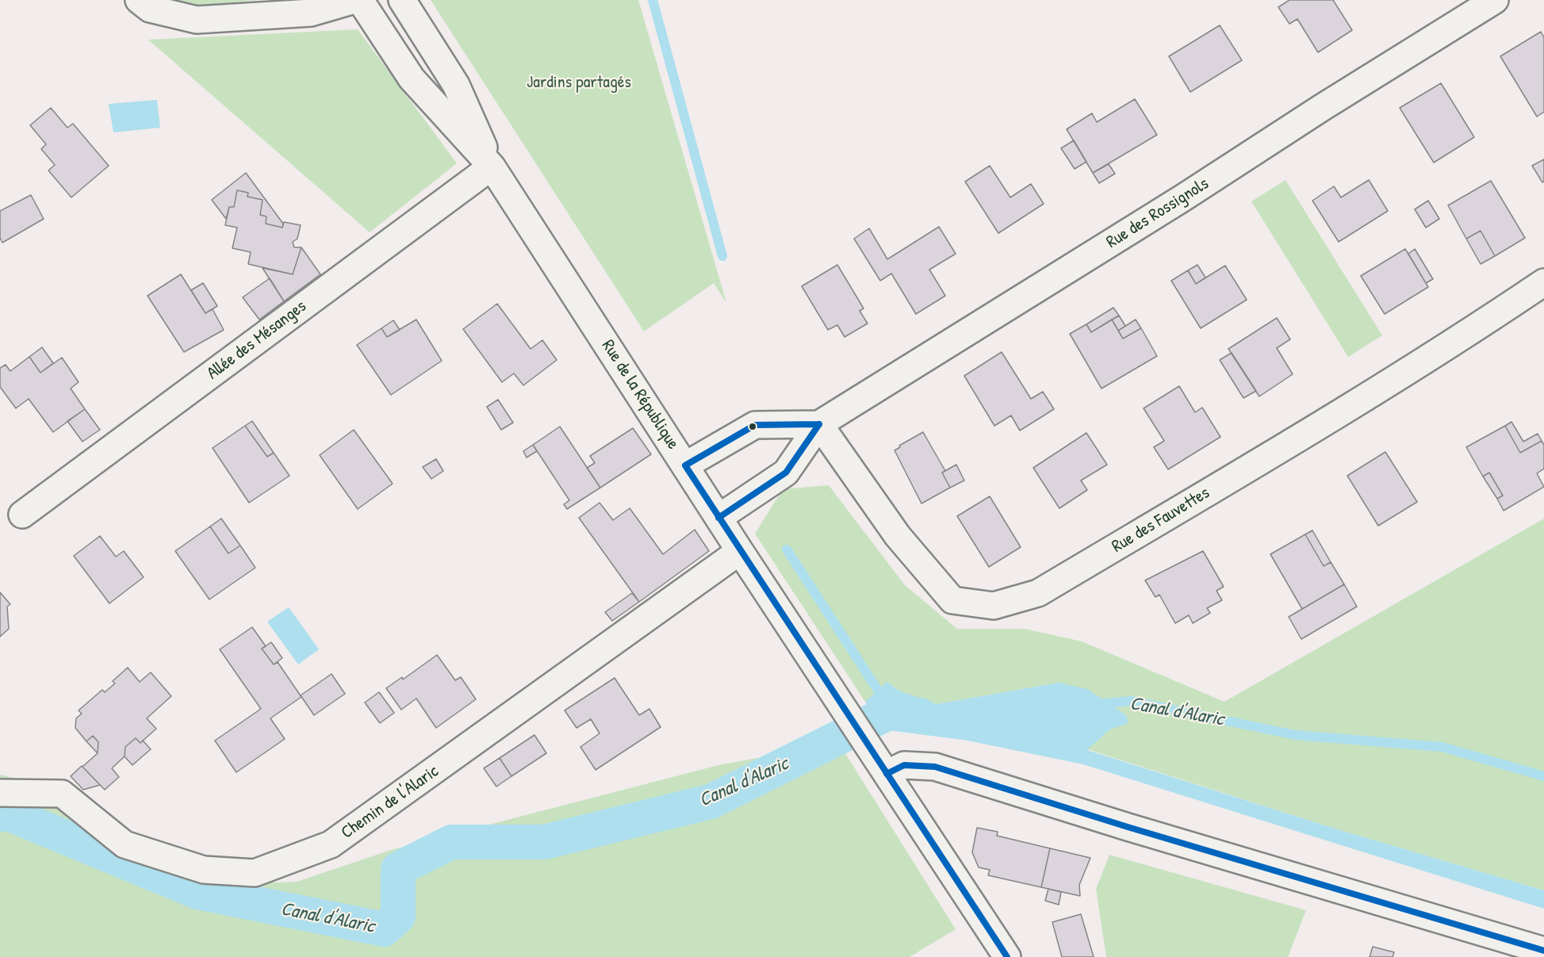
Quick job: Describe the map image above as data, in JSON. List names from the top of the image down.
{
  "streets": {
    "street": [
      "Rue des Rossignols",
      "Allée des Mésanges",
      "Rue de la République",
      "Rue des Fauvettes",
      "Chemin de l'Alaric"
    ]
  },
  "crossings": [
    ["Rue des Rossignols", "Rue de la République"],
    ["Rue des Rossignols", "Rue des Fauvettes"],
    ["Allée des Mésanges", "Rue de la République"],
    ["Rue de la République", "Chemin de l'Alaric"]
  ],
  "water": ["Canal d'Alaric"],
  "parks": ["Jardins partagés"]
}
